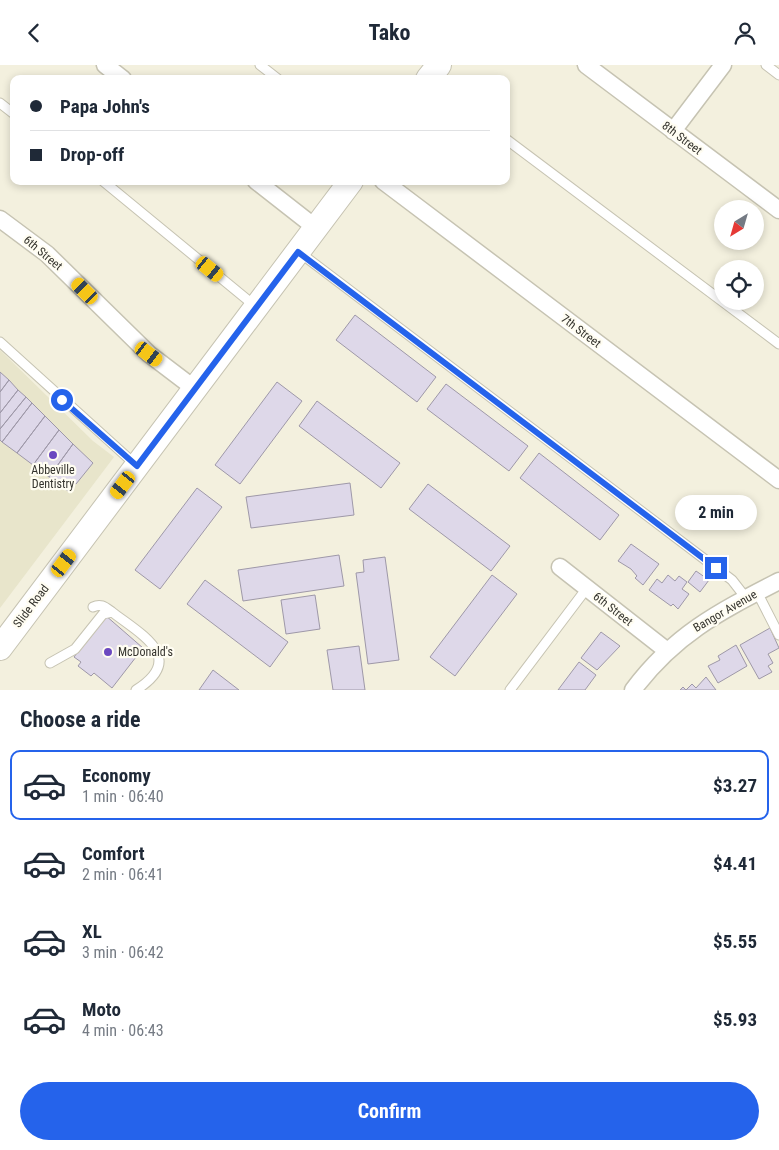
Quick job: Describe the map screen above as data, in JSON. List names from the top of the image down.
{
  "streets": {
    "main road": ["Slide Road"],
    "street": [
      "8th Street",
      "6th Street",
      "7th Street",
      "Bangor Avenue"
    ]
  },
  "crossings": [
    ["6th Street", "Slide Road"],
    ["6th Street", "Bangor Avenue"]
  ],
  "places": ["Abbeville Dentistry", "McDonald's"],
  "north": "bottom left",
  "page": {
    "header": "Tako",
    "banner": ["Papa John's", "Drop-off"],
    "bubble": "2 min",
    "heading": "Choose a ride",
    "list": [
      {
        "name": "Economy",
        "note": "1 min · 06:40",
        "value": "$3.27"
      },
      {
        "name": "Comfort",
        "note": "2 min · 06:41",
        "value": "$4.41"
      },
      {
        "name": "XL",
        "note": "3 min · 06:42",
        "value": "$5.55"
      },
      {
        "name": "Moto",
        "note": "4 min · 06:43",
        "value": "$5.93"
      }
    ],
    "buttons": "Confirm"
  }
}
